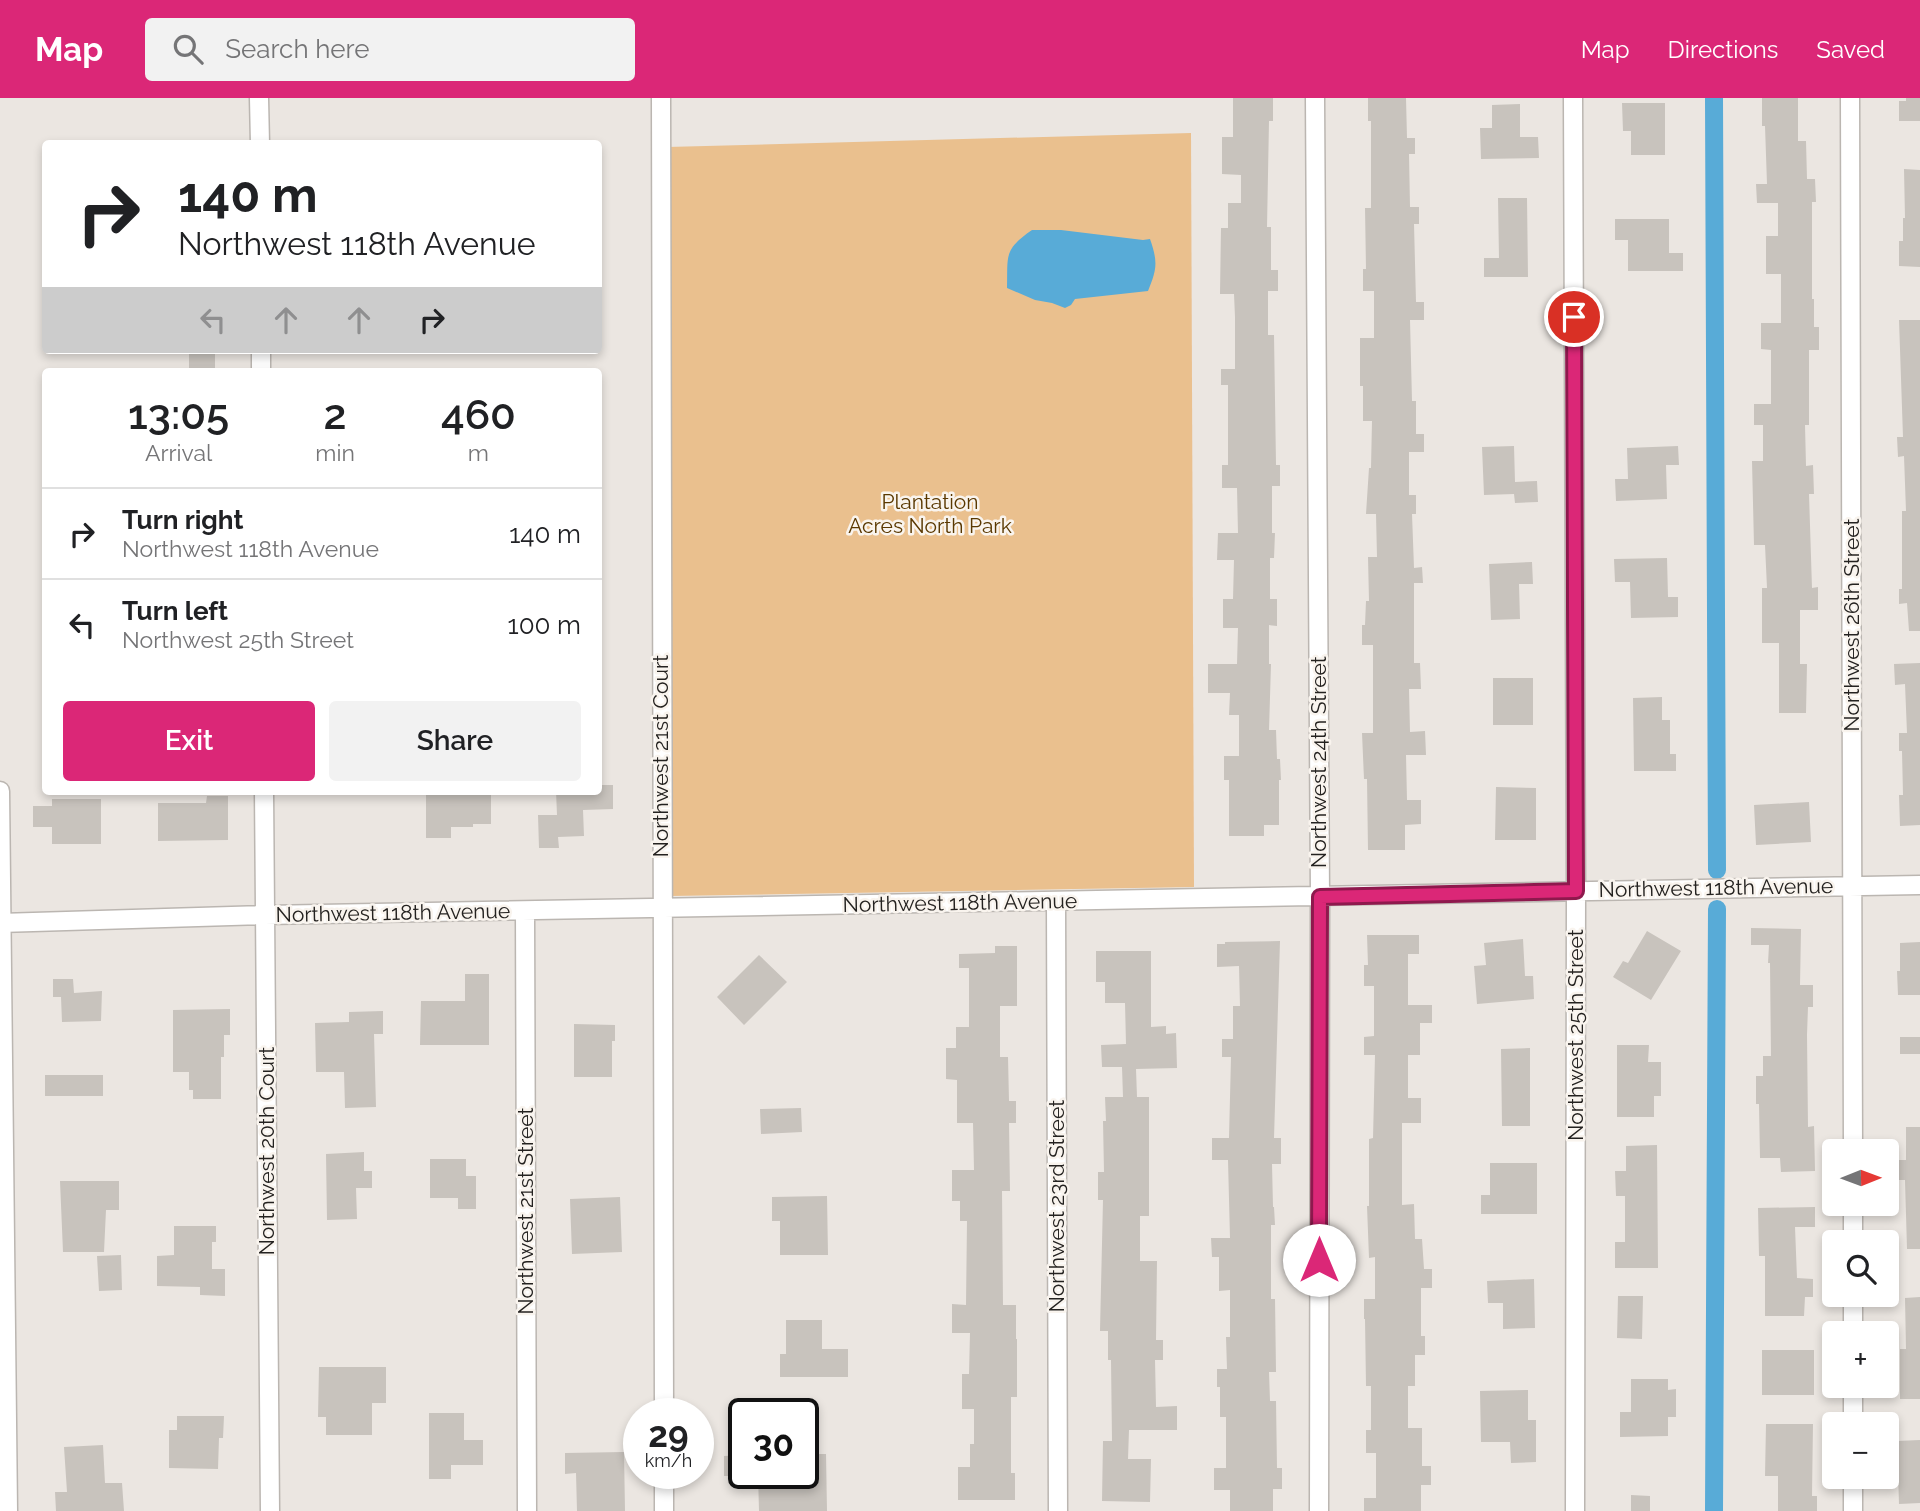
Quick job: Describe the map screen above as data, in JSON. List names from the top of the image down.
{
  "streets": {
    "street": [
      "Northwest 26th Street",
      "Northwest 21st Court",
      "Northwest 24th Street",
      "Northwest 118th Avenue",
      "Northwest 25th Street",
      "Northwest 20th Court",
      "Northwest 23rd Street",
      "Northwest 21st Street"
    ]
  },
  "crossings": [
    ["Northwest 26th Street", "Northwest 118th Avenue"],
    ["Northwest 21st Court", "Northwest 118th Avenue"],
    ["Northwest 24th Street", "Northwest 118th Avenue"],
    ["Northwest 118th Avenue", "Northwest 25th Street"],
    ["Northwest 118th Avenue", "Northwest 20th Court"],
    ["Northwest 118th Avenue", "Northwest 23rd Street"],
    ["Northwest 118th Avenue", "Northwest 21st Street"]
  ],
  "parks": ["Plantation Acres North Park"],
  "north": "right",
  "page": {
    "header": "Map",
    "search": "Search here",
    "nav": ["Map", "Directions", "Saved"],
    "turn": ["140 m", "Northwest 118th Avenue"],
    "eta": [
      "13:05",
      "Arrival",
      "2",
      "min",
      "460",
      "m"
    ],
    "list": [
      {
        "name": "Turn right",
        "note": "Northwest 118th Avenue",
        "value": "140 m"
      },
      {
        "name": "Turn left",
        "note": "Northwest 25th Street",
        "value": "100 m"
      }
    ],
    "buttons": ["Exit", "Share"],
    "map_buttons": ["+", "−"],
    "speed": "29 km/h",
    "limit": "30"
  }
}
